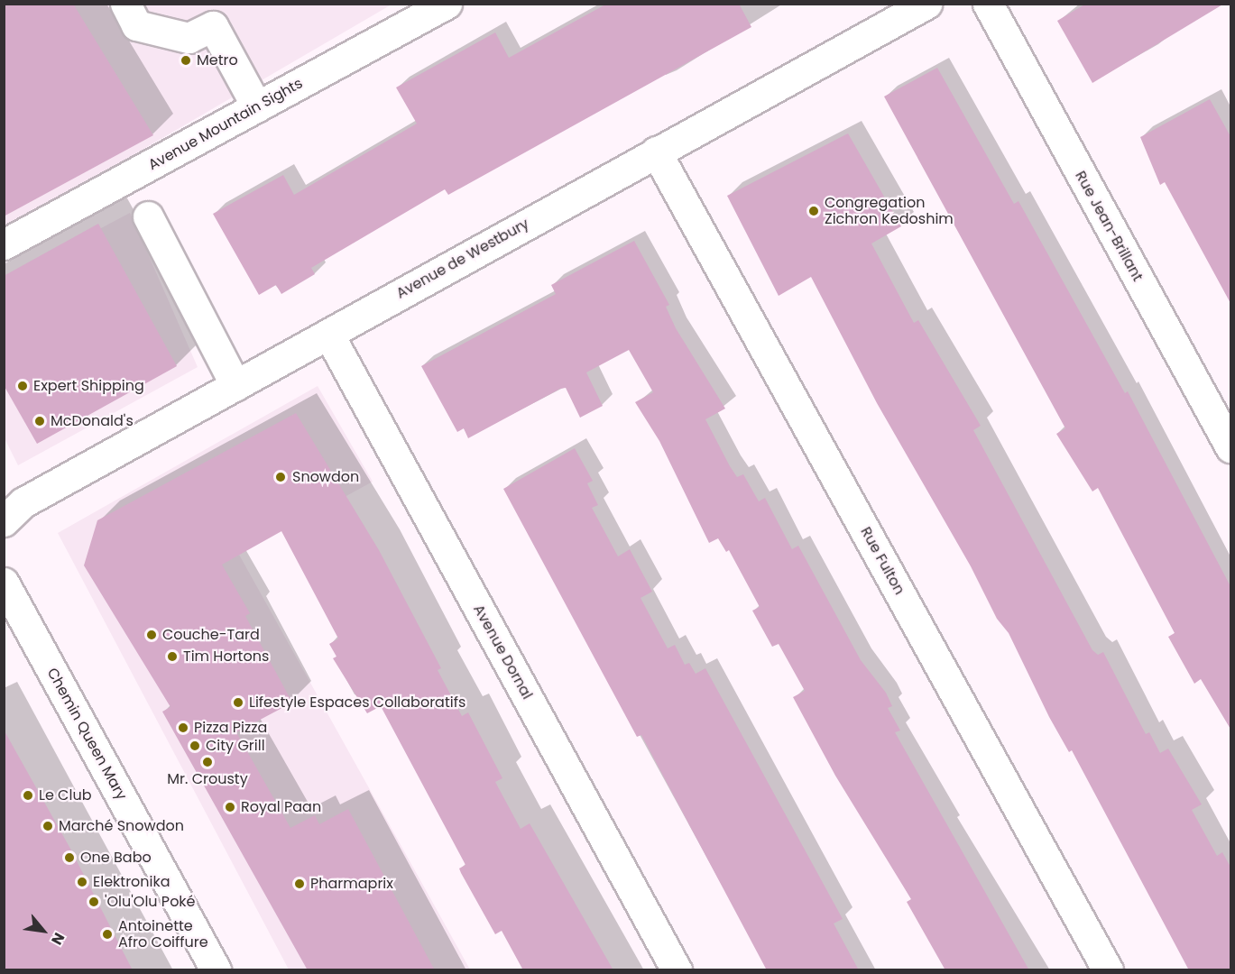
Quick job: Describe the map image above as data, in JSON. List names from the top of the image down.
{
  "streets": {
    "street": [
      "Avenue Mountain Sights",
      "Rue Jean-Brillant",
      "Avenue de Westbury",
      "Rue Fulton",
      "Avenue Dornal",
      "Chemin Queen Mary"
    ]
  },
  "crossings": [
    ["Avenue de Westbury", "Rue Fulton"],
    ["Avenue de Westbury", "Avenue Dornal"]
  ],
  "places": [
    "Metro",
    "Congregation Zichron Kedoshim",
    "Expert Shipping",
    "McDonald's",
    "Snowdon",
    "Couche-Tard",
    "Tim Hortons",
    "Lifestyle Espaces Collaboratifs",
    "Pizza Pizza",
    "City Grill",
    "Mr. Crousty",
    "Le Club",
    "Royal Paan",
    "Marché Snowdon",
    "One Babo",
    "Elektronika",
    "Pharmaprix",
    "'Olu'Olu Poké",
    "Antoinette Afro Coiffure"
  ],
  "north": "bottom right"
}
